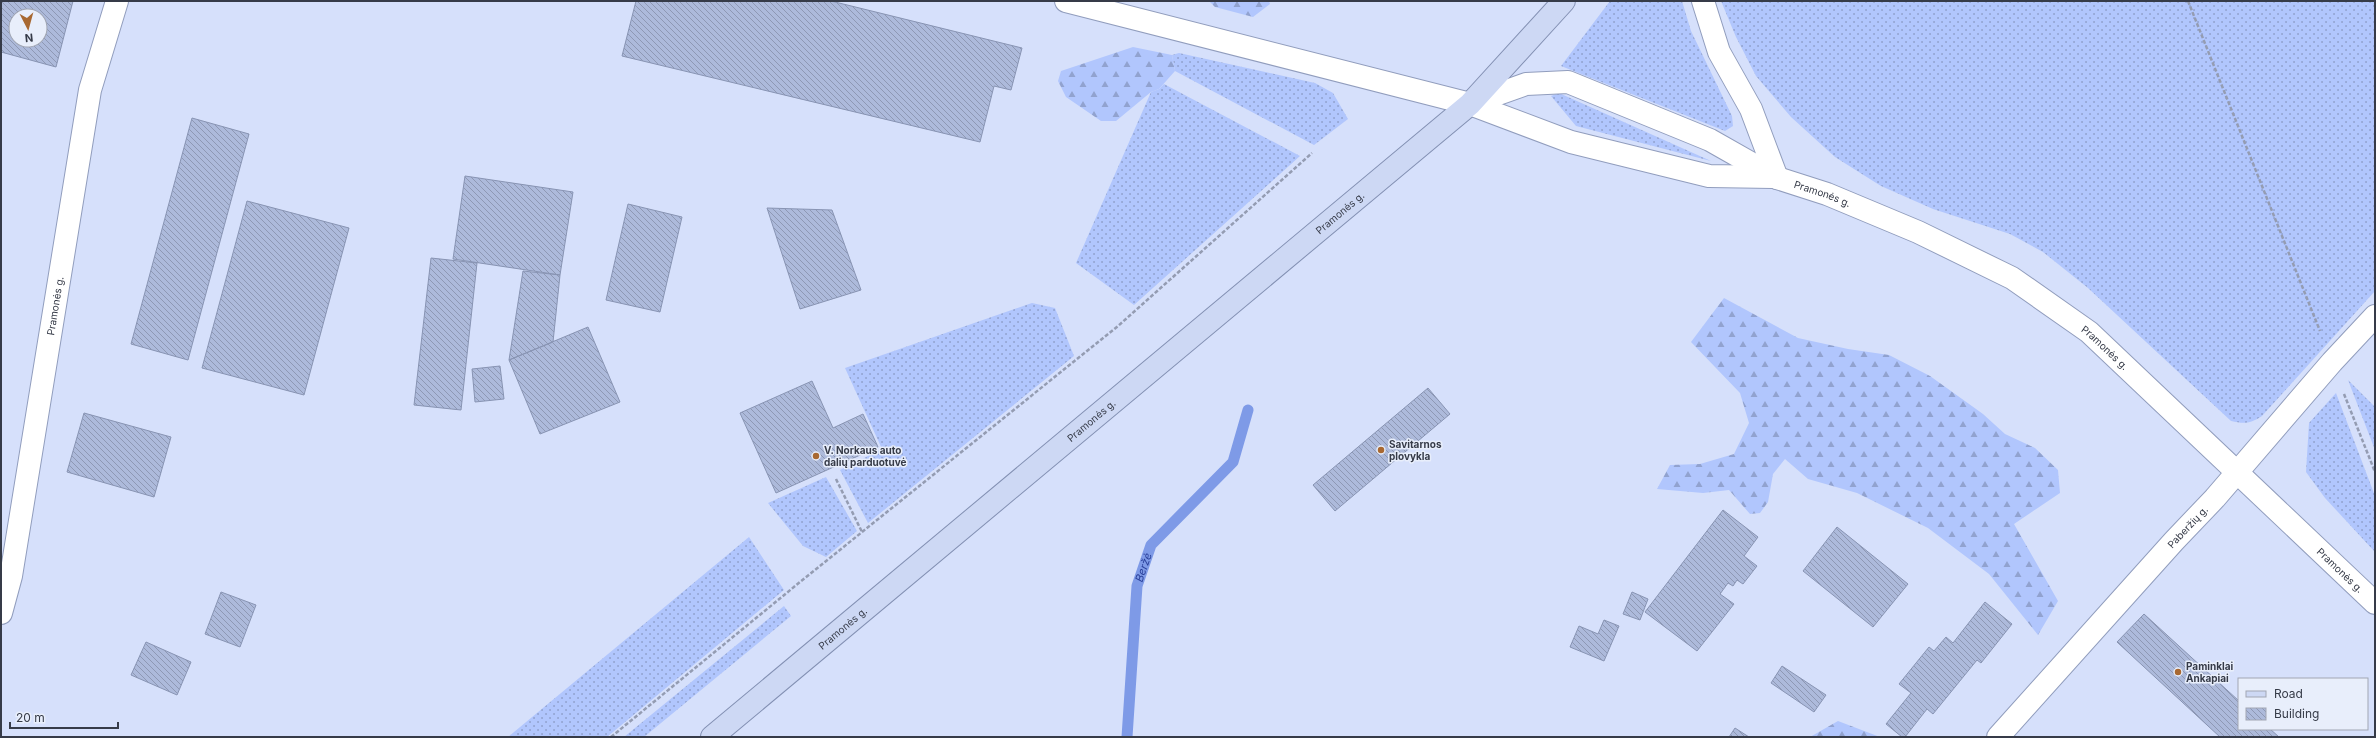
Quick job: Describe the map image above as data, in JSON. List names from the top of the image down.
{
  "streets": {
    "main road": ["Pramonės g."],
    "street": ["Paberžių g."]
  },
  "crossings": [
    ["Pramonės g.", "Paberžių g."]
  ],
  "water": ["Beržė"],
  "places": ["Savitarnos plovykla", "V. Norkaus auto dalių parduotuvė", "Paminklai Ankapiai"],
  "legend": ["Road", "Building"],
  "scale_bar": "20 m",
  "north": "bottom"
}
